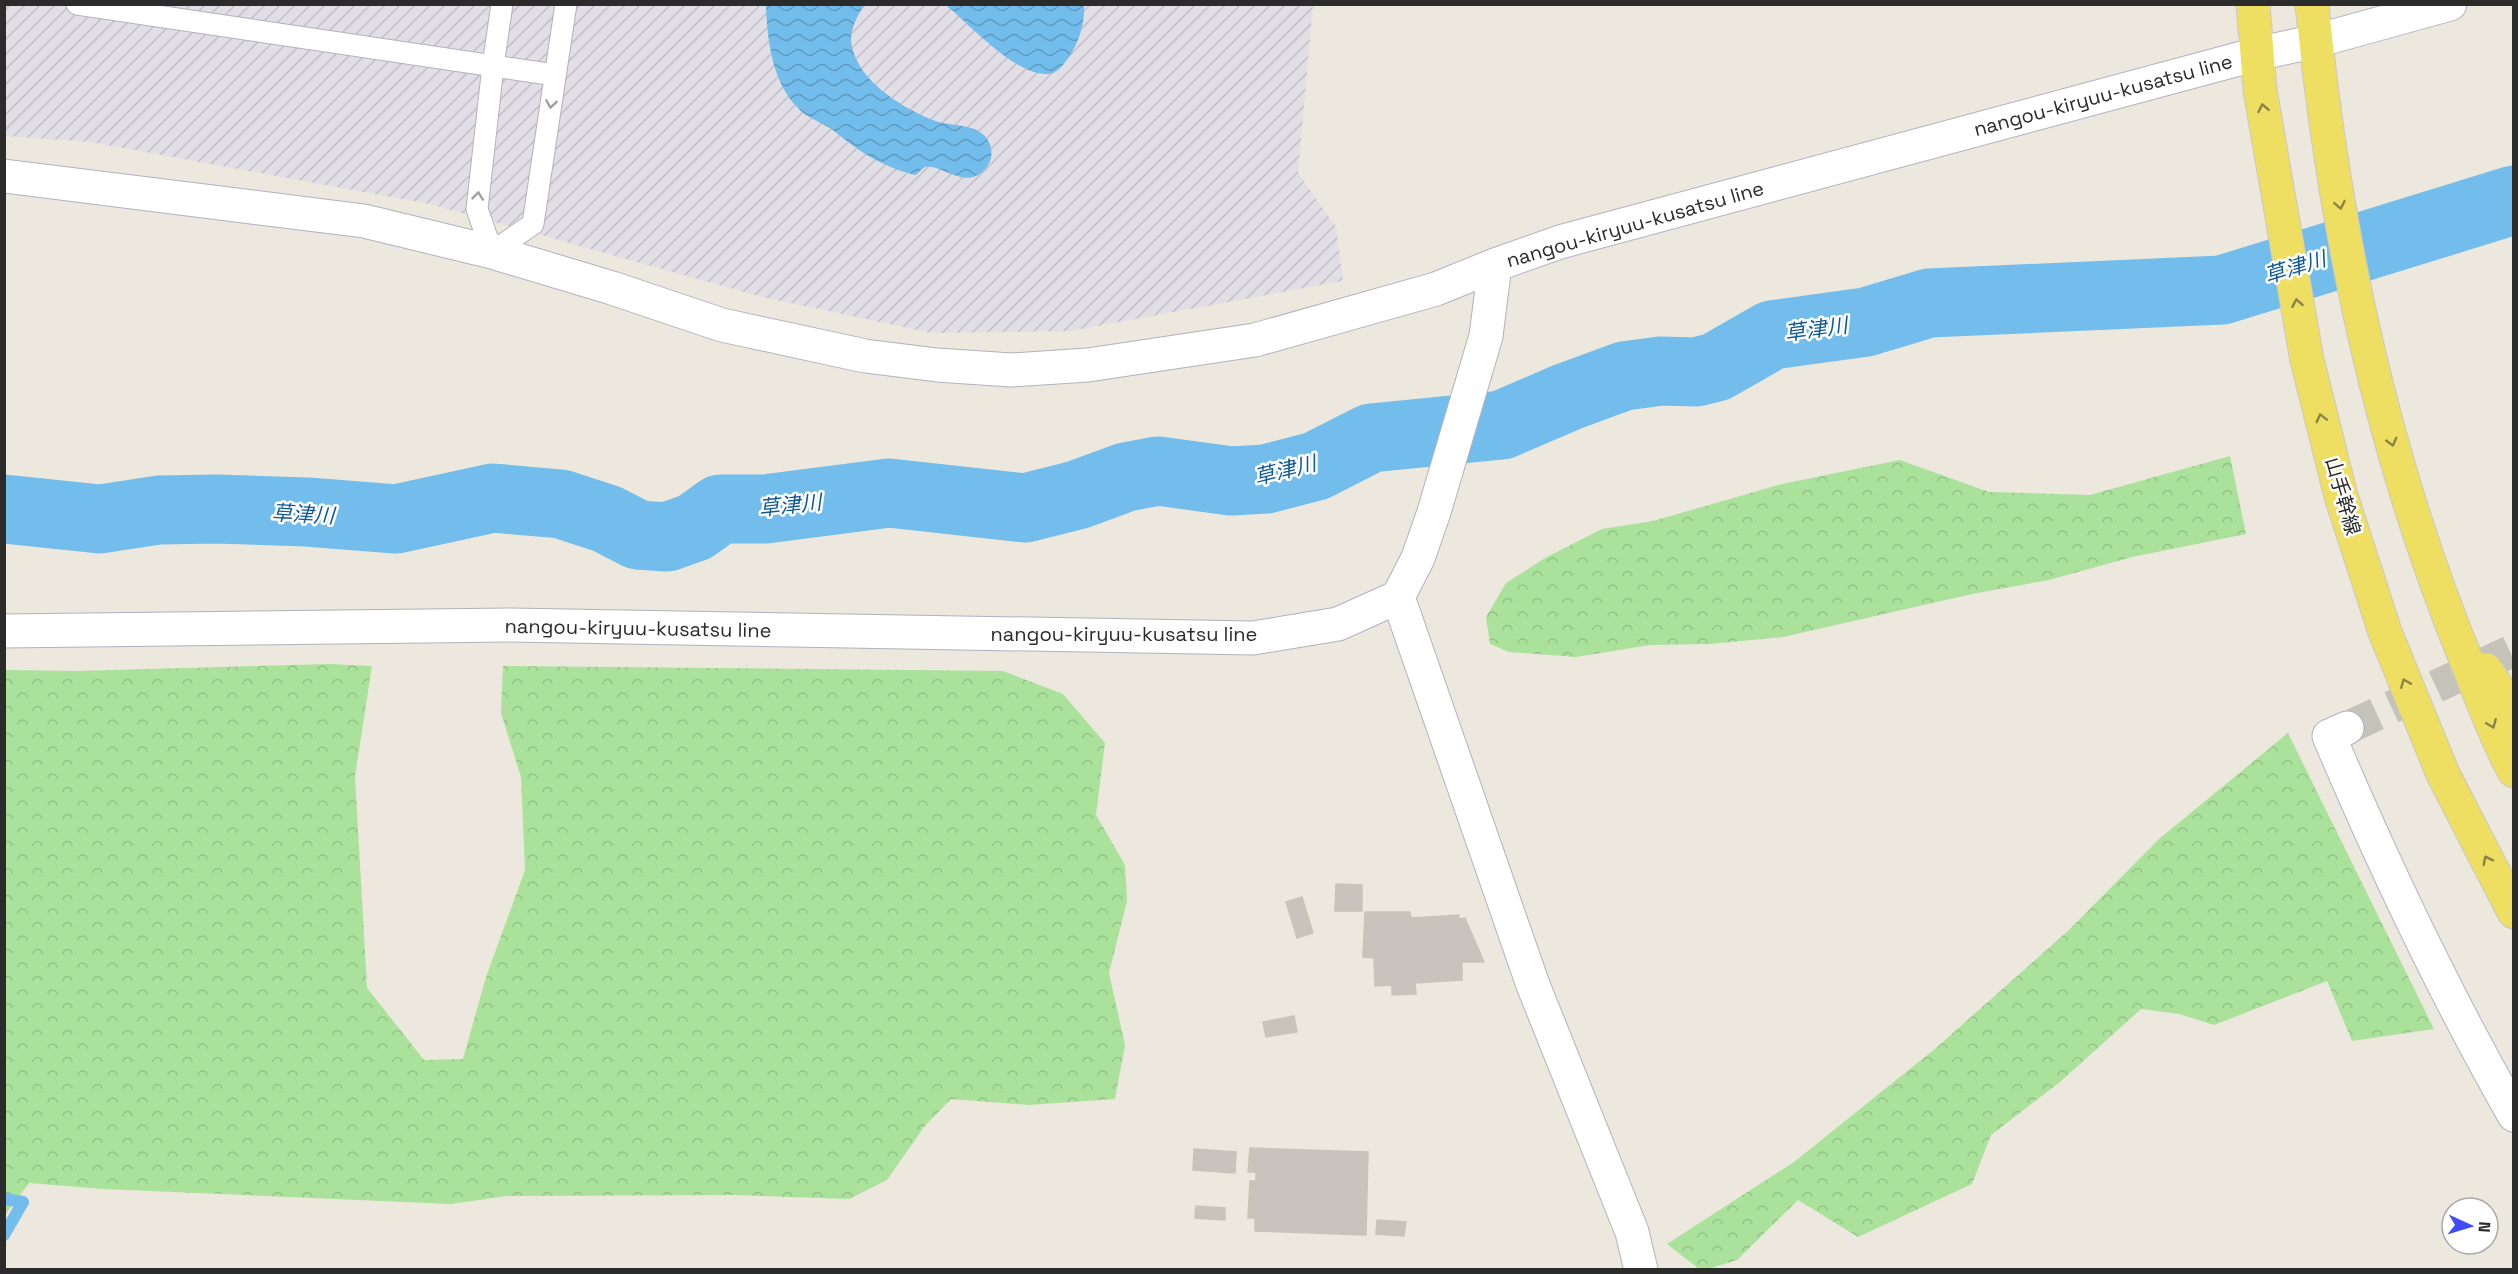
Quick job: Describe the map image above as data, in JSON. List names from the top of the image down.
{
  "streets": {
    "main road": ["山手幹線"],
    "street": ["nangou-kiryuu-kusatsu line"]
  },
  "crossings": [
    ["nangou-kiryuu-kusatsu line", "山手幹線"]
  ],
  "water": ["草津川"],
  "north": "right"
}
